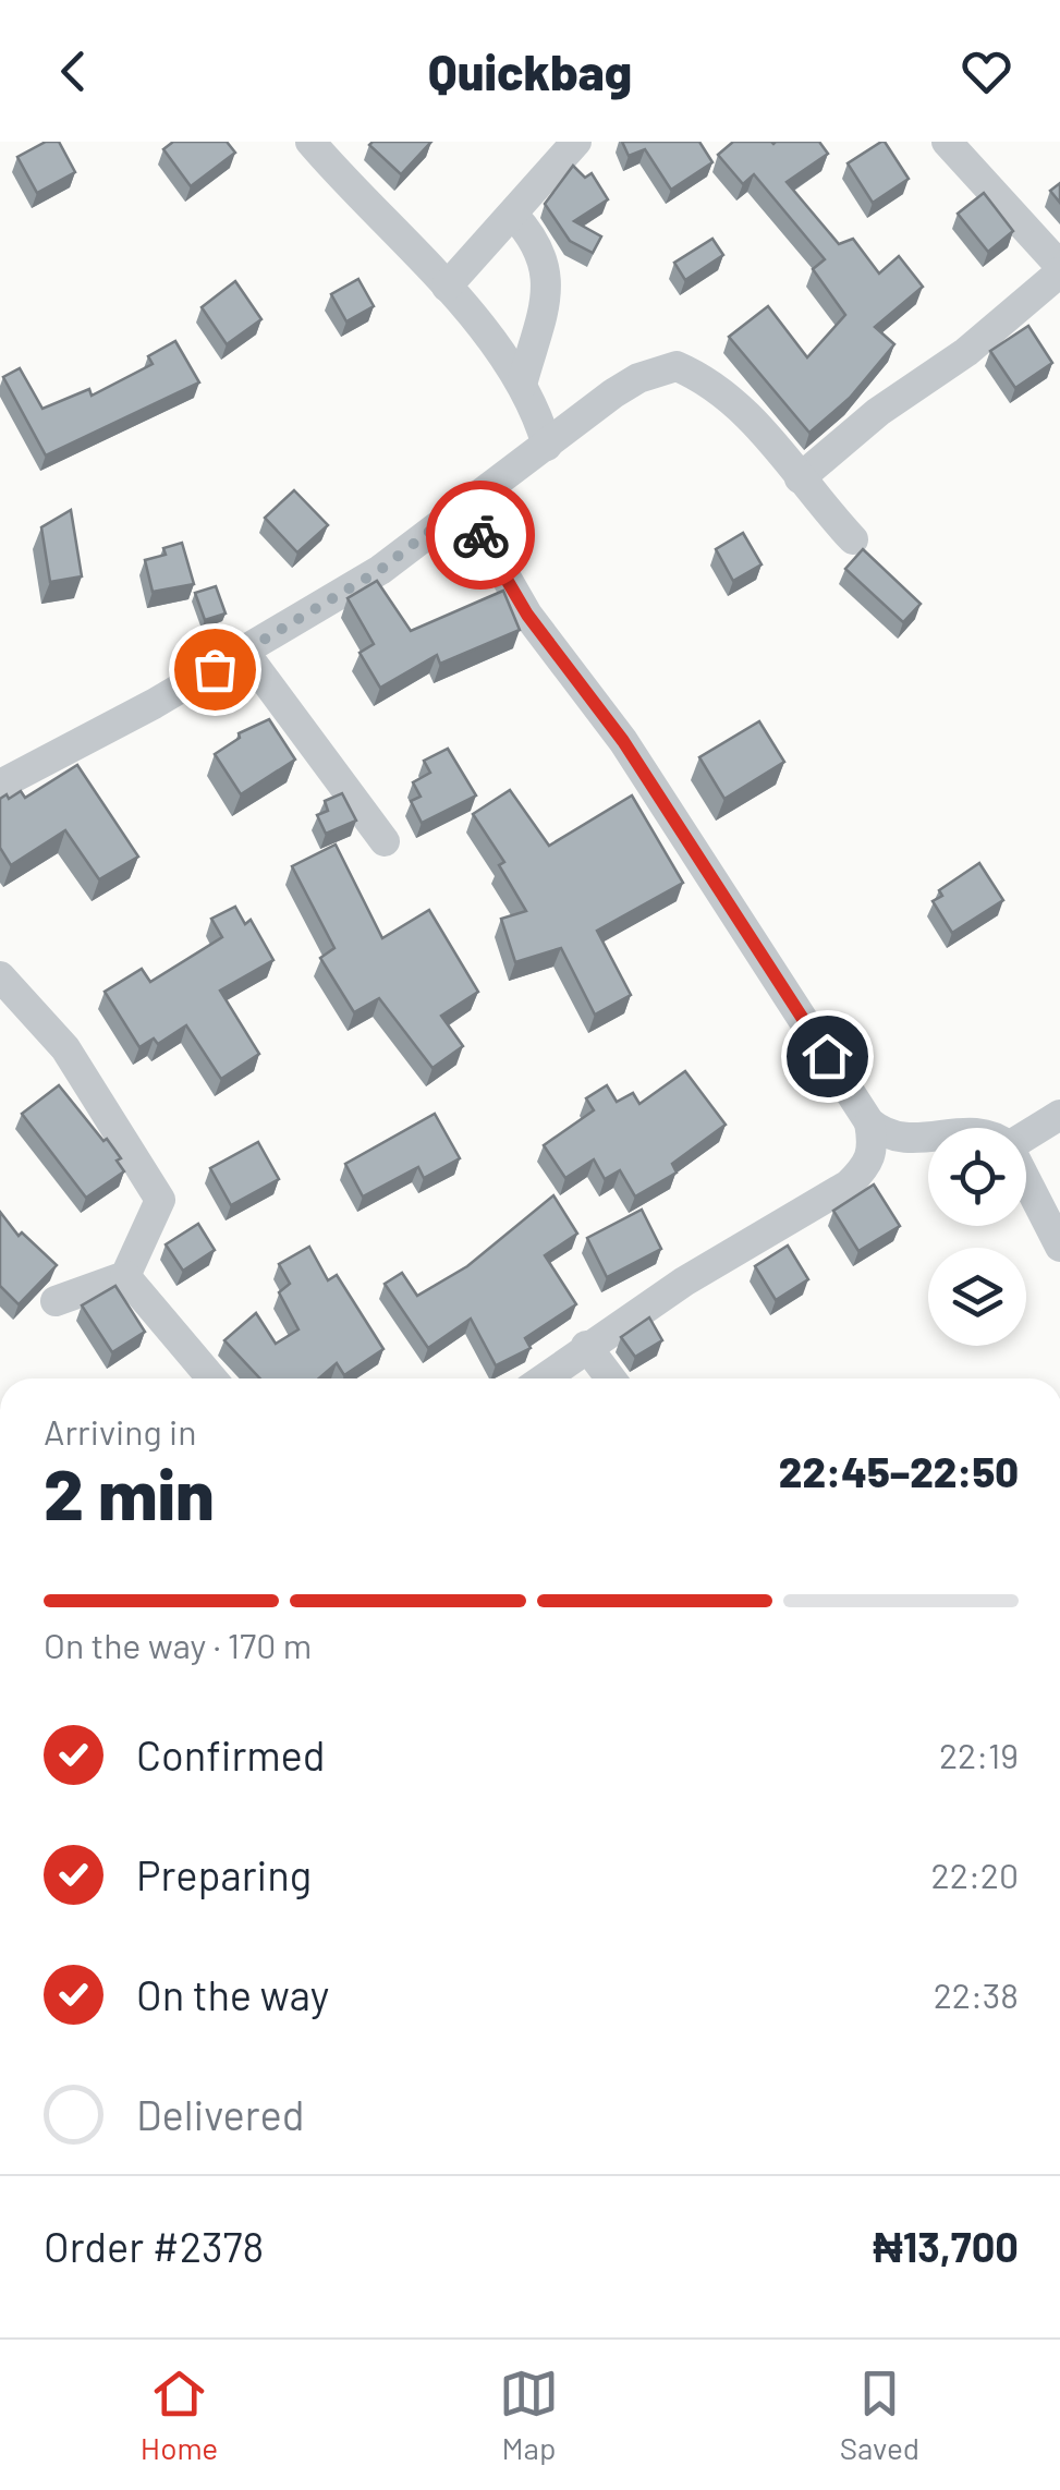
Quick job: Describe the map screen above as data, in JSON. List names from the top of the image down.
{
  "page": {
    "header": "Quickbag",
    "heading": ["2 min", "Arriving in", "22:45–22:50"],
    "panel": ["Order #2378", "₦13,700"],
    "bar": "On the way · 170 m",
    "list": [
      ["Confirmed", "22:19"],
      ["Preparing", "22:20"],
      ["On the way", "22:38"],
      "Delivered"
    ],
    "tabs": ["Home", "Map", "Saved"]
  }
}
